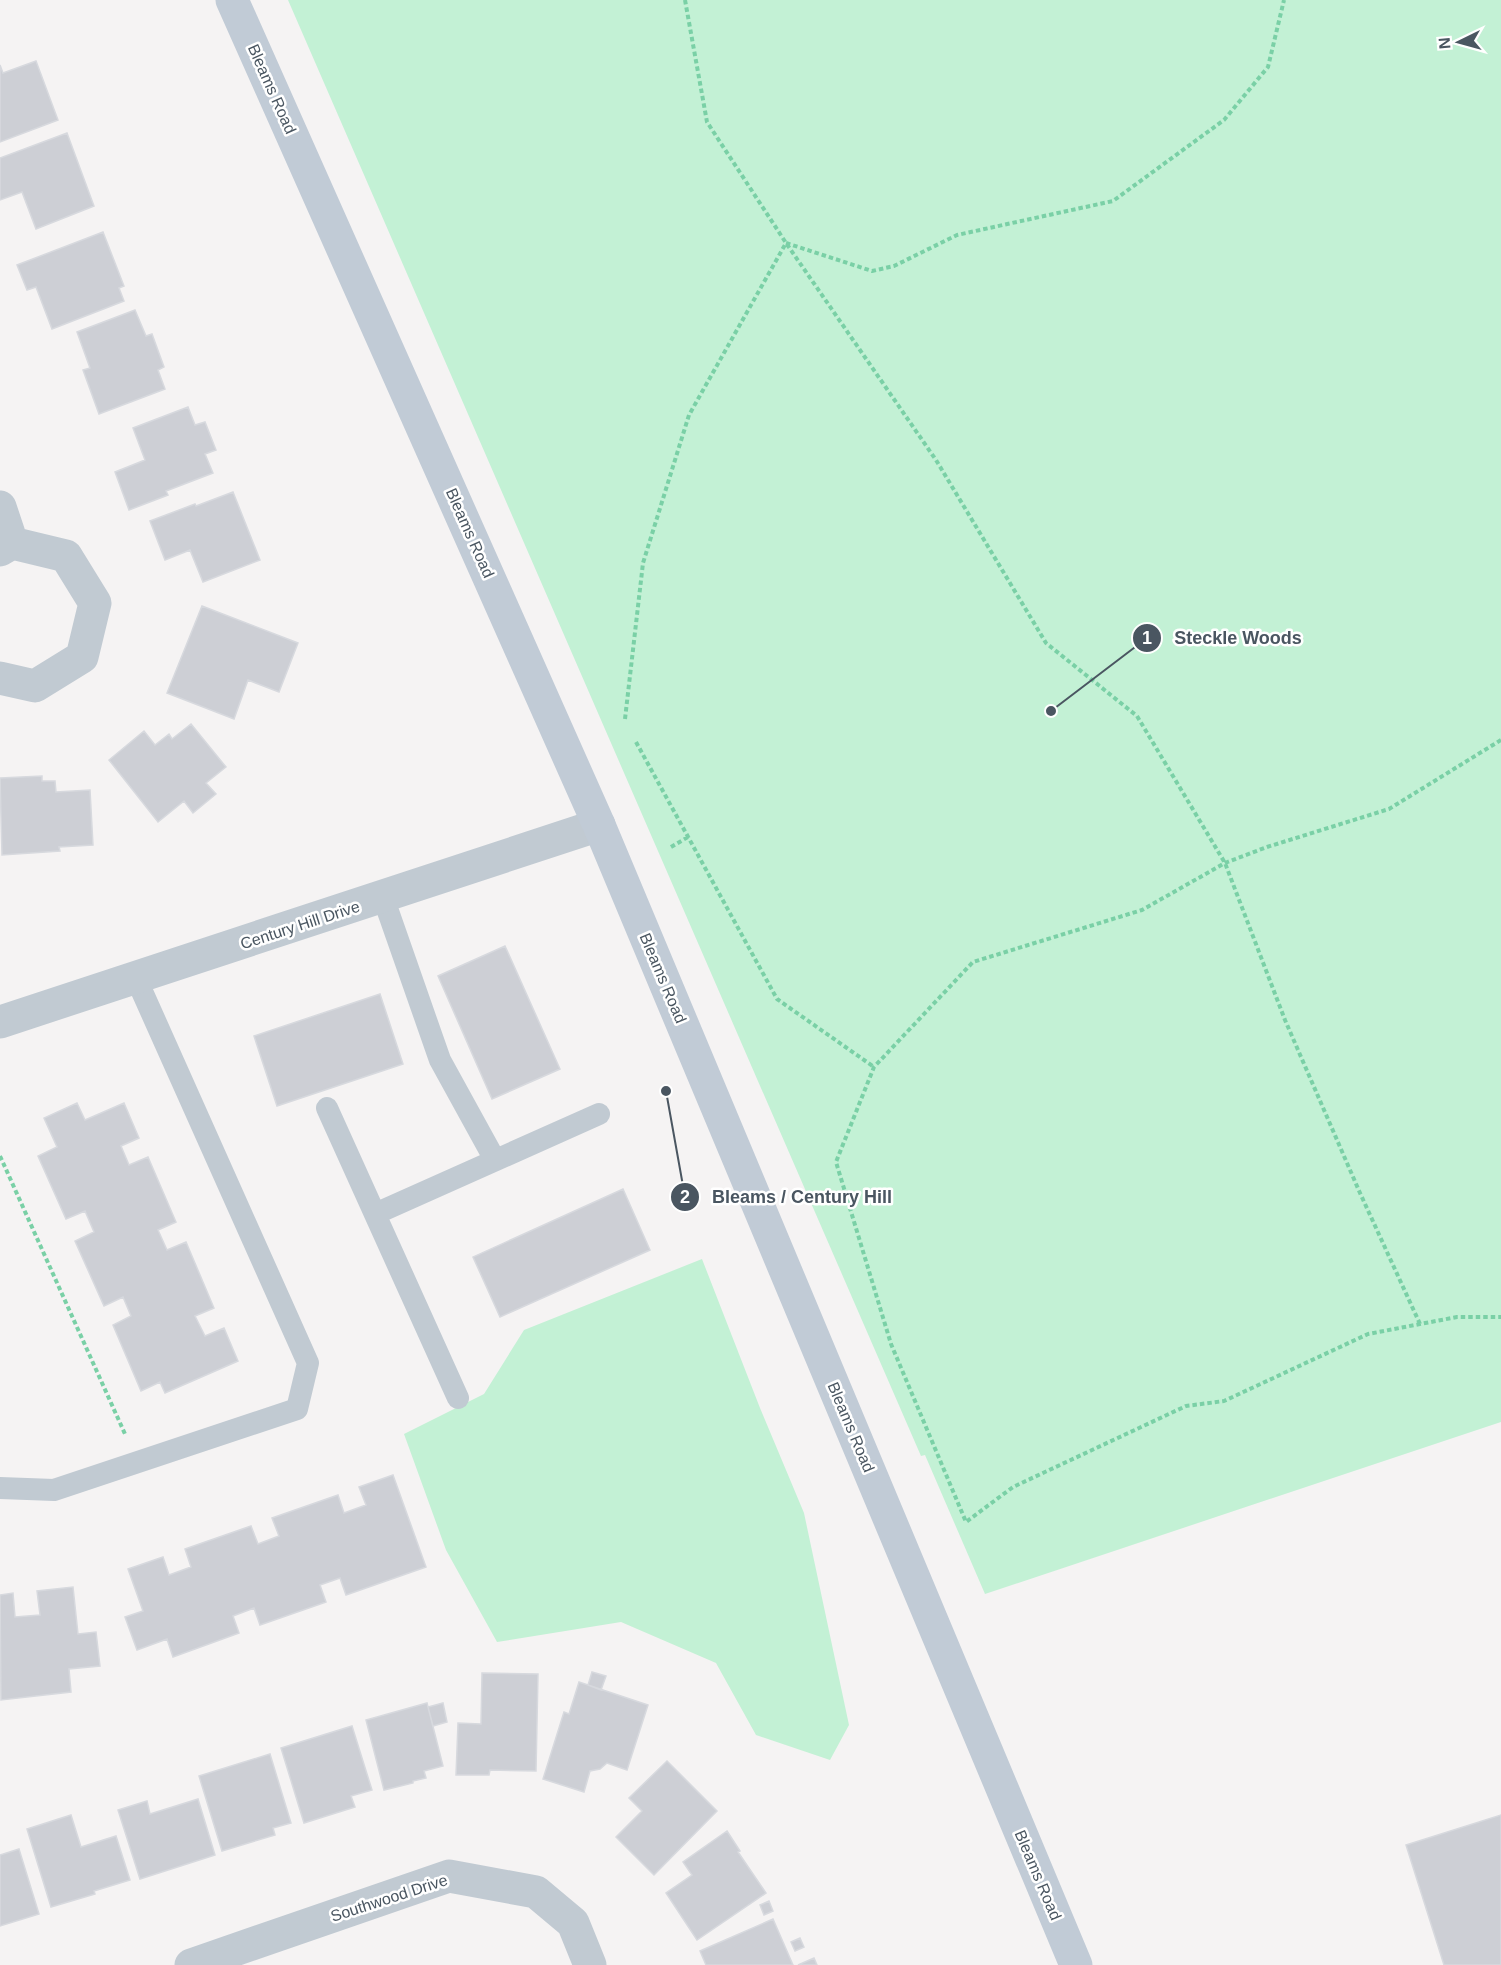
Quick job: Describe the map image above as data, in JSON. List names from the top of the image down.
{
  "streets": {
    "main road": ["Bleams Road"],
    "street": ["Century Hill Drive", "Southwood Drive"]
  },
  "crossings": [
    ["Bleams Road", "Century Hill Drive"]
  ],
  "places": ["Steckle Woods", "Bleams / Century Hill"],
  "north": "left"
}
